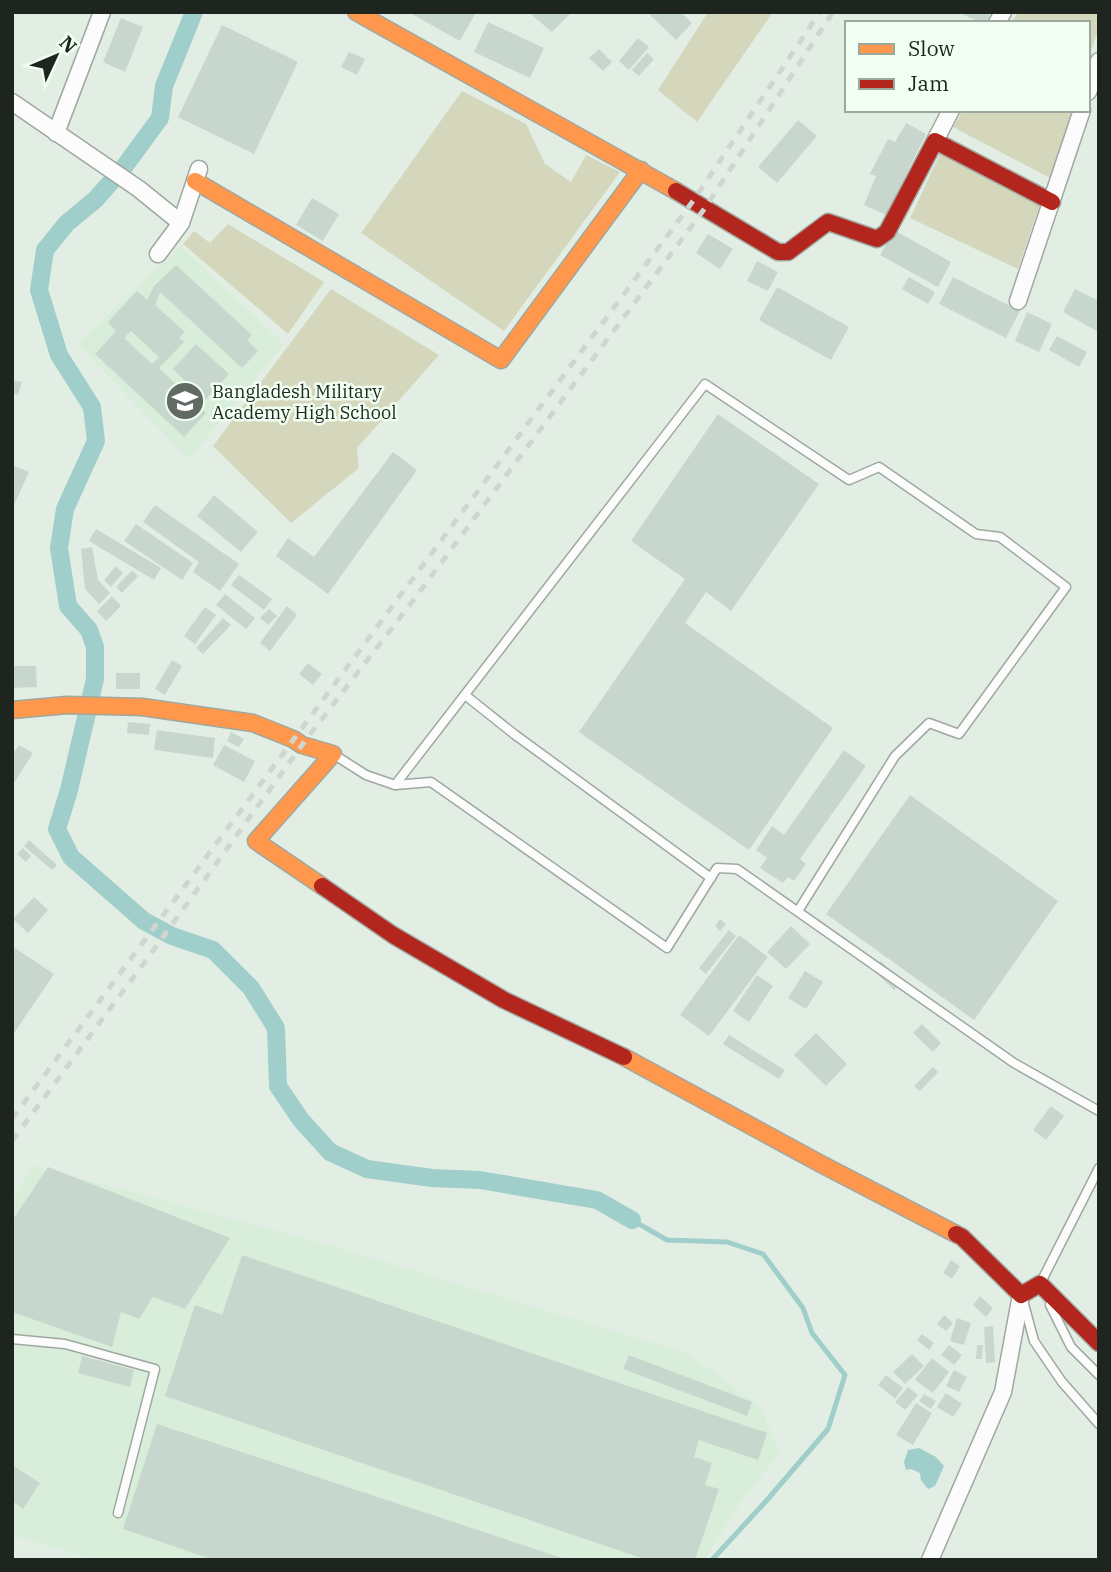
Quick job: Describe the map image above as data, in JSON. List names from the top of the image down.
{
  "places": {
    "school or university": ["Bangladesh Military Academy High School"]
  },
  "legend": ["Slow", "Jam"],
  "north": "top right"
}
